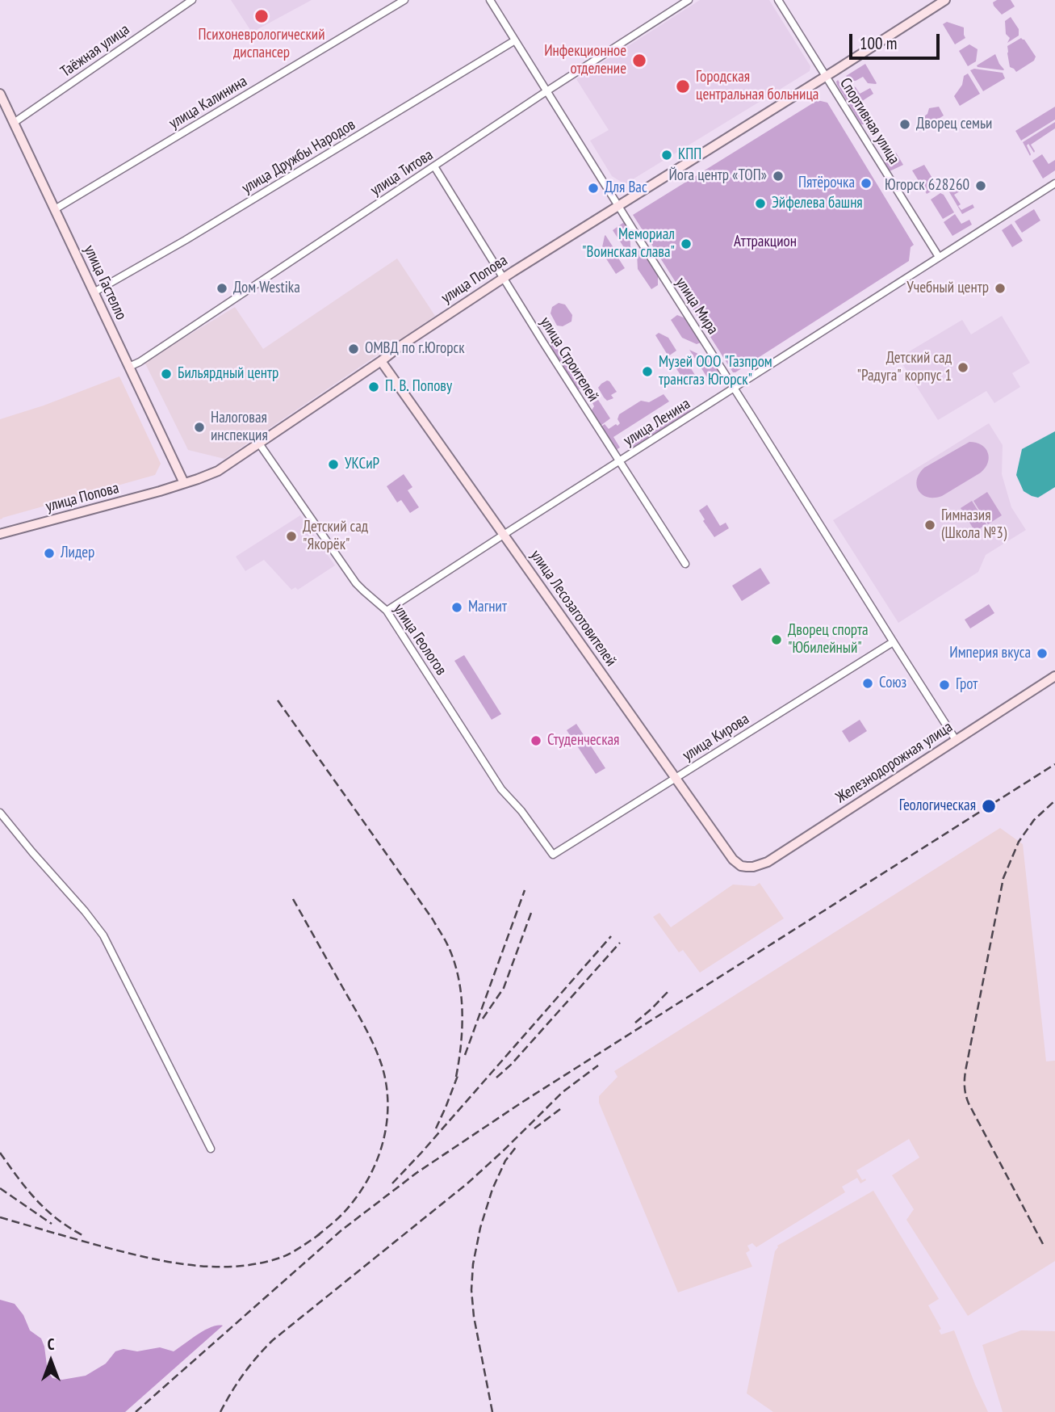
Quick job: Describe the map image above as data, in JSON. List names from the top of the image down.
{
  "streets": {
    "main road": [
      "улица Попова",
      "улица Гастелло",
      "улица Лесозаготовителей",
      "Железнодорожная улица"
    ],
    "street": [
      "Таёжная улица",
      "улица Калинина",
      "Спортивная улица",
      "улица Дружбы Народов",
      "улица Титова",
      "улица Мира",
      "улица Строителей",
      "улица Ленина",
      "улица Геологов",
      "улица Кирова"
    ]
  },
  "crossings": [
    ["Таёжная улица", "улица Гастелло"],
    ["улица Калинина", "улица Гастелло"],
    ["Спортивная улица", "улица Попова"],
    ["Спортивная улица", "улица Ленина"],
    ["улица Дружбы Народов", "улица Гастелло"],
    ["улица Дружбы Народов", "улица Мира"],
    ["улица Титова", "улица Гастелло"],
    ["улица Титова", "улица Мира"],
    ["улица Титова", "улица Строителей"],
    ["улица Попова", "улица Гастелло"],
    ["улица Попова", "улица Мира"],
    ["улица Попова", "улица Строителей"],
    ["улица Попова", "улица Лесозаготовителей"],
    ["улица Попова", "улица Геологов"],
    ["улица Мира", "улица Ленина"],
    ["улица Мира", "улица Кирова"],
    ["улица Мира", "Железнодорожная улица"],
    ["улица Строителей", "улица Ленина"],
    ["улица Ленина", "улица Лесозаготовителей"],
    ["улица Ленина", "улица Геологов"],
    ["улица Лесозаготовителей", "улица Кирова"],
    ["улица Лесозаготовителей", "Железнодорожная улица"],
    ["улица Геологов", "улица Кирова"]
  ],
  "parks": ["Аттракцион"],
  "places": [
    "Психоневрологический диспансер",
    "Инфекционное отделение",
    "Городская центральная больница",
    "Дворец семьи",
    "КПП",
    "Йога центр «ТОП»",
    "Пятёрочка",
    "Югорск 628260",
    "Для Вас",
    "Эйфелева башня",
    "Мемориал \"Воинская слава\"",
    "Дом Westika",
    "Учебный центр",
    "ОМВД по г.Югорск",
    "Детский сад \"Радуга\" корпус 1",
    "Музей ООО \"Газпром трансгаз Югорск\"",
    "Бильярдный центр",
    "П. В. Попову",
    "Налоговая инспекция",
    "УКСиР",
    "Гимназия (Школа №3)",
    "Детский сад \"Якорёк\"",
    "Лидер",
    "Магнит",
    "Дворец спорта \"Юбилейный\"",
    "Империя вкуса",
    "Союз",
    "Грот",
    "Студенческая",
    "Геологическая"
  ],
  "scale_bar": "100 m",
  "north": "top"
}
